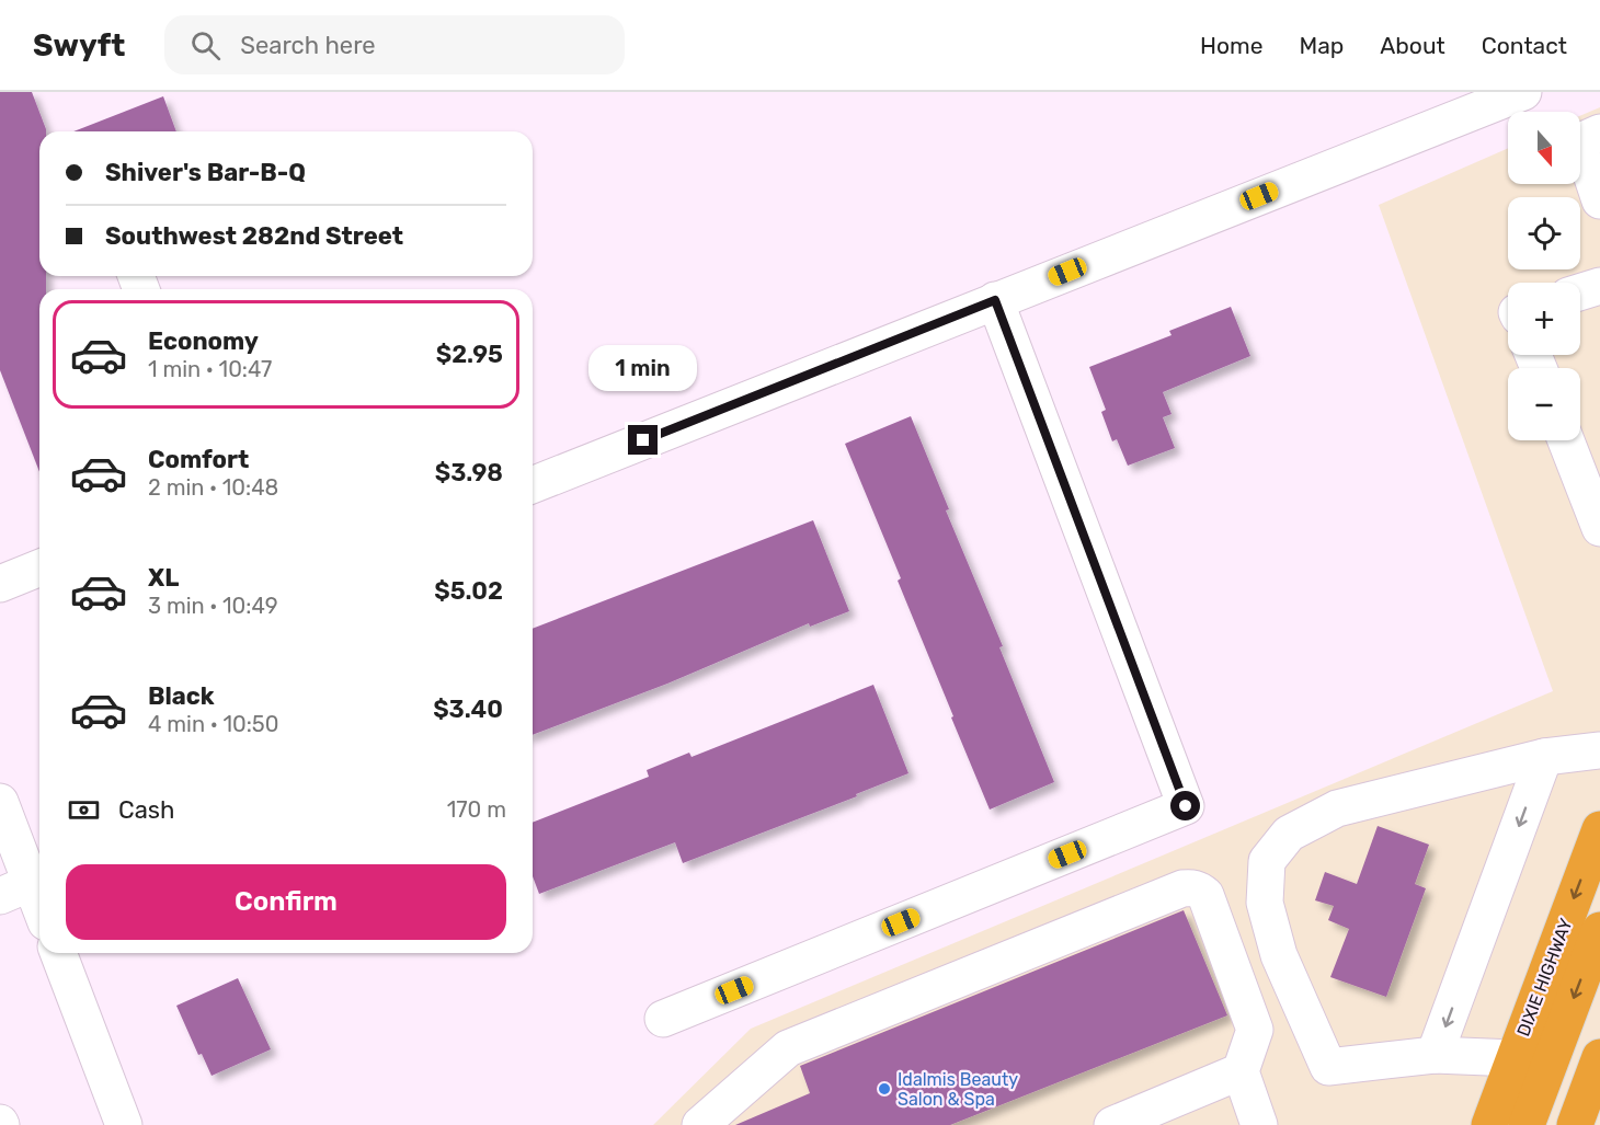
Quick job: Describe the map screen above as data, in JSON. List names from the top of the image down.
{
  "streets": {
    "highway": ["DIXIE HIGHWAY"]
  },
  "places": ["Idalmis Beauty Salon & Spa"],
  "north": "bottom",
  "page": {
    "header": "Swyft",
    "search": "Search here",
    "nav": [
      "Home",
      "Map",
      "About",
      "Contact"
    ],
    "map_buttons": ["+", "−"],
    "banner": ["Shiver's Bar-B-Q", "Southwest 282nd Street"],
    "list": [
      {
        "name": "Economy",
        "note": "1 min · 10:47",
        "value": "$2.95"
      },
      {
        "name": "Comfort",
        "note": "2 min · 10:48",
        "value": "$3.98"
      },
      {
        "name": "XL",
        "note": "3 min · 10:49",
        "value": "$5.02"
      },
      {
        "name": "Black",
        "note": "4 min · 10:50",
        "value": "$3.40"
      }
    ],
    "bubble": "1 min",
    "pay": ["Cash", "170 m"],
    "buttons": "Confirm"
  }
}
